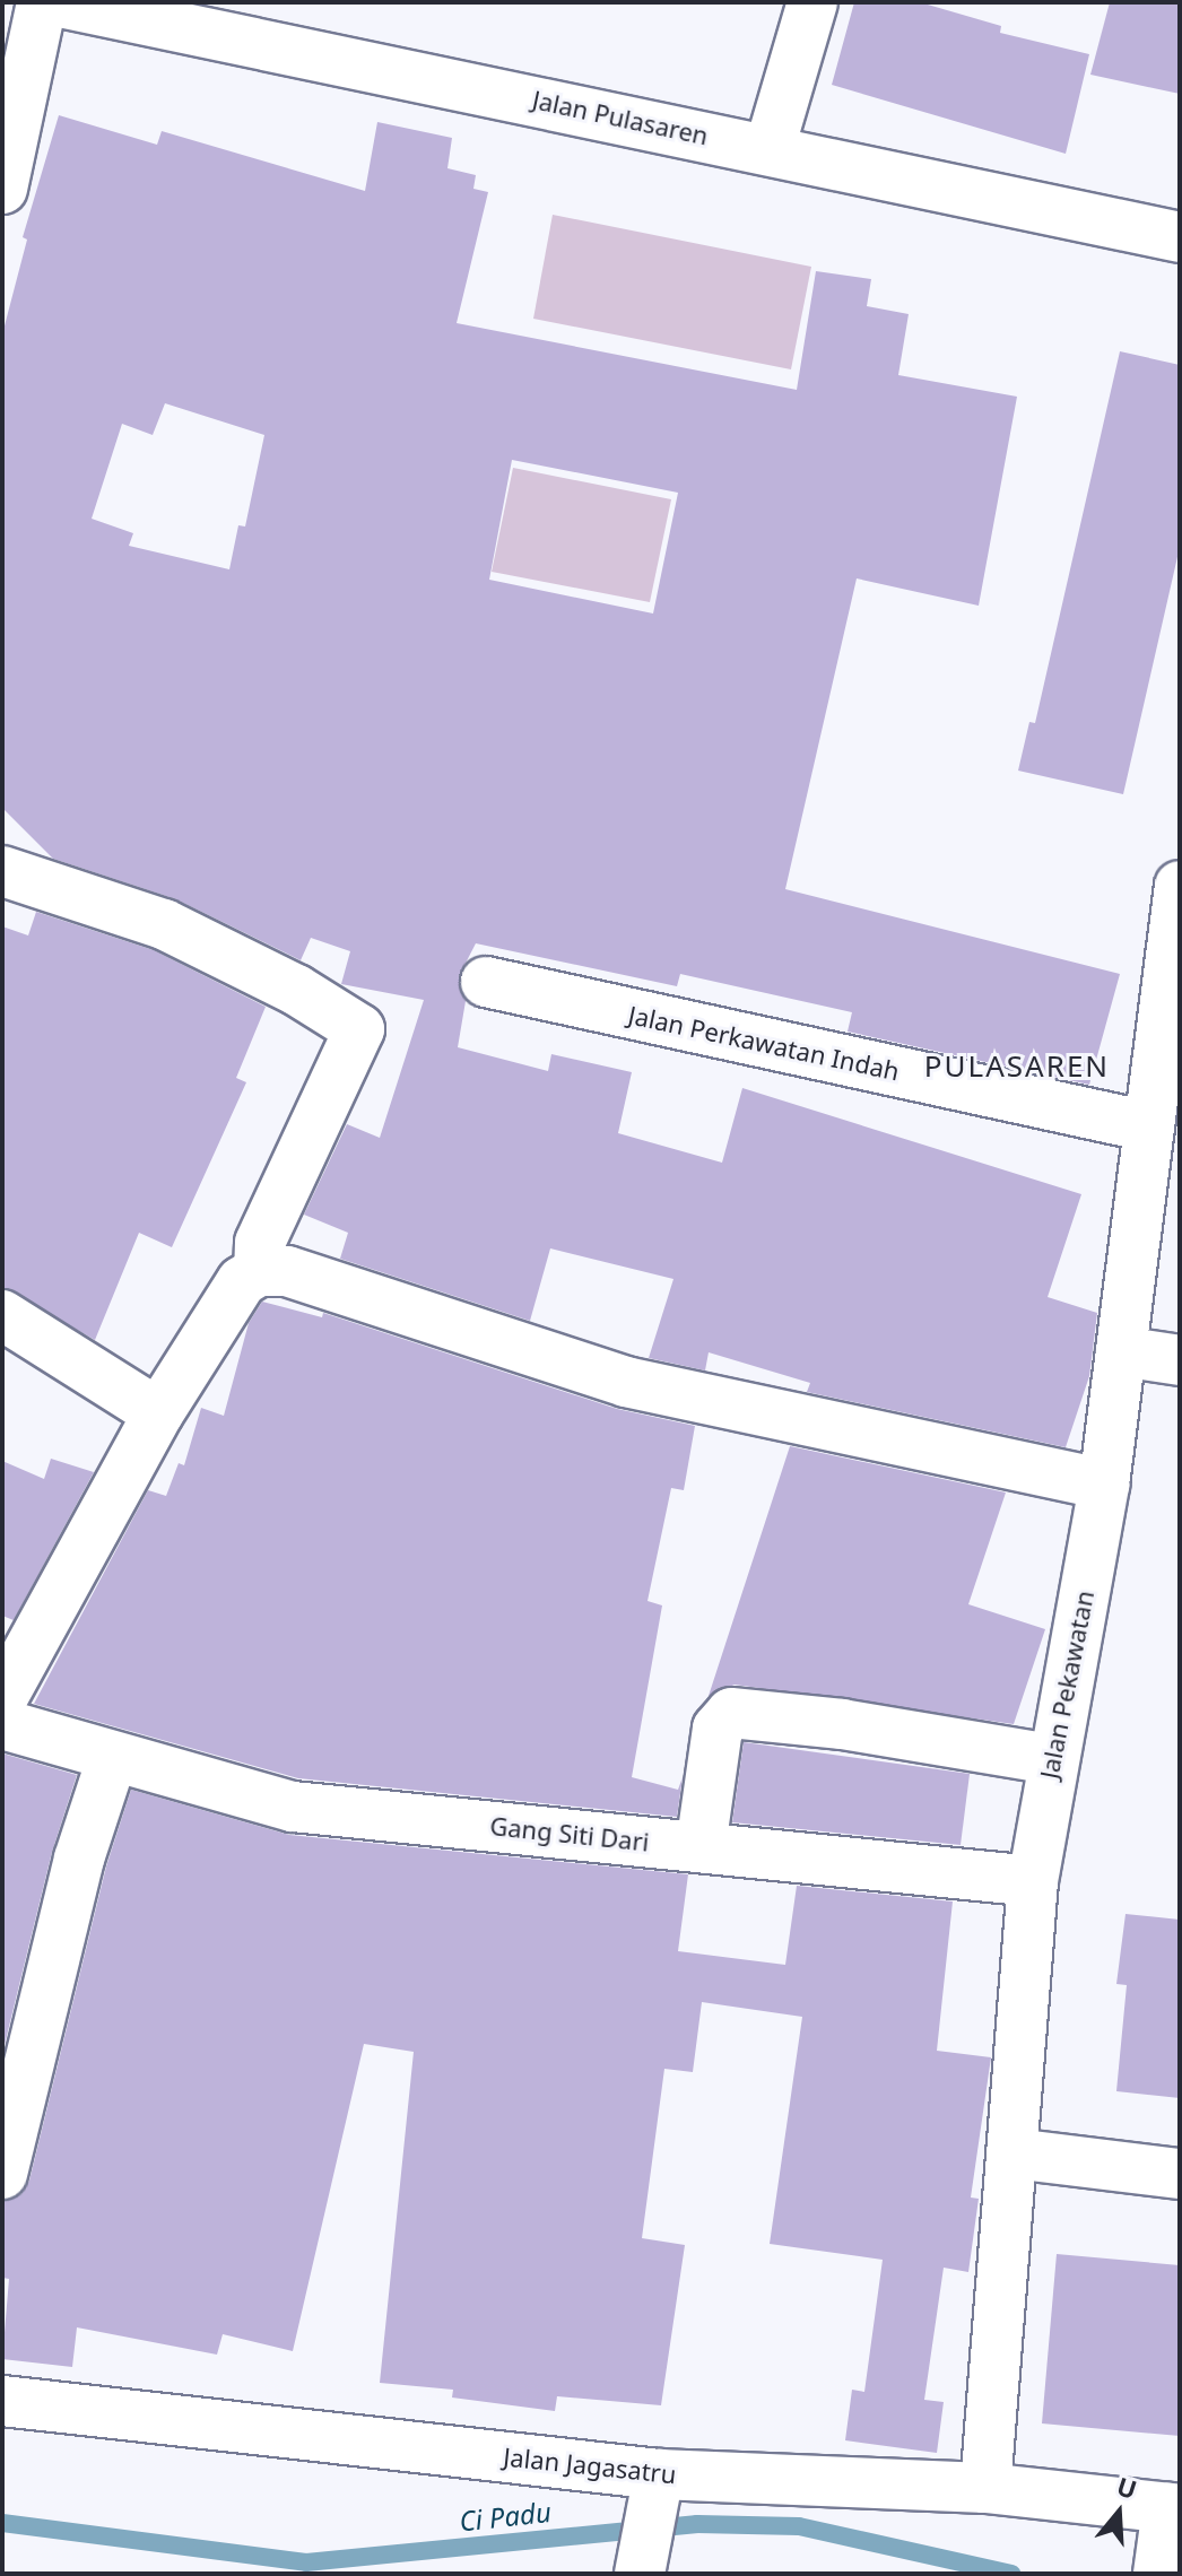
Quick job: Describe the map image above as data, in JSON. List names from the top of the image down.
{
  "streets": {
    "street": [
      "Jalan Pulasaren",
      "Jalan Perkawatan Indah",
      "Jalan Pekawatan",
      "Gang Siti Dari",
      "Jalan Jagasatru"
    ]
  },
  "crossings": [
    ["Jalan Perkawatan Indah", "Jalan Pekawatan"],
    ["Jalan Pekawatan", "Gang Siti Dari"],
    ["Jalan Pekawatan", "Jalan Jagasatru"]
  ],
  "districts": ["PULASAREN"],
  "water": ["Ci Padu"],
  "north": "top"
}
